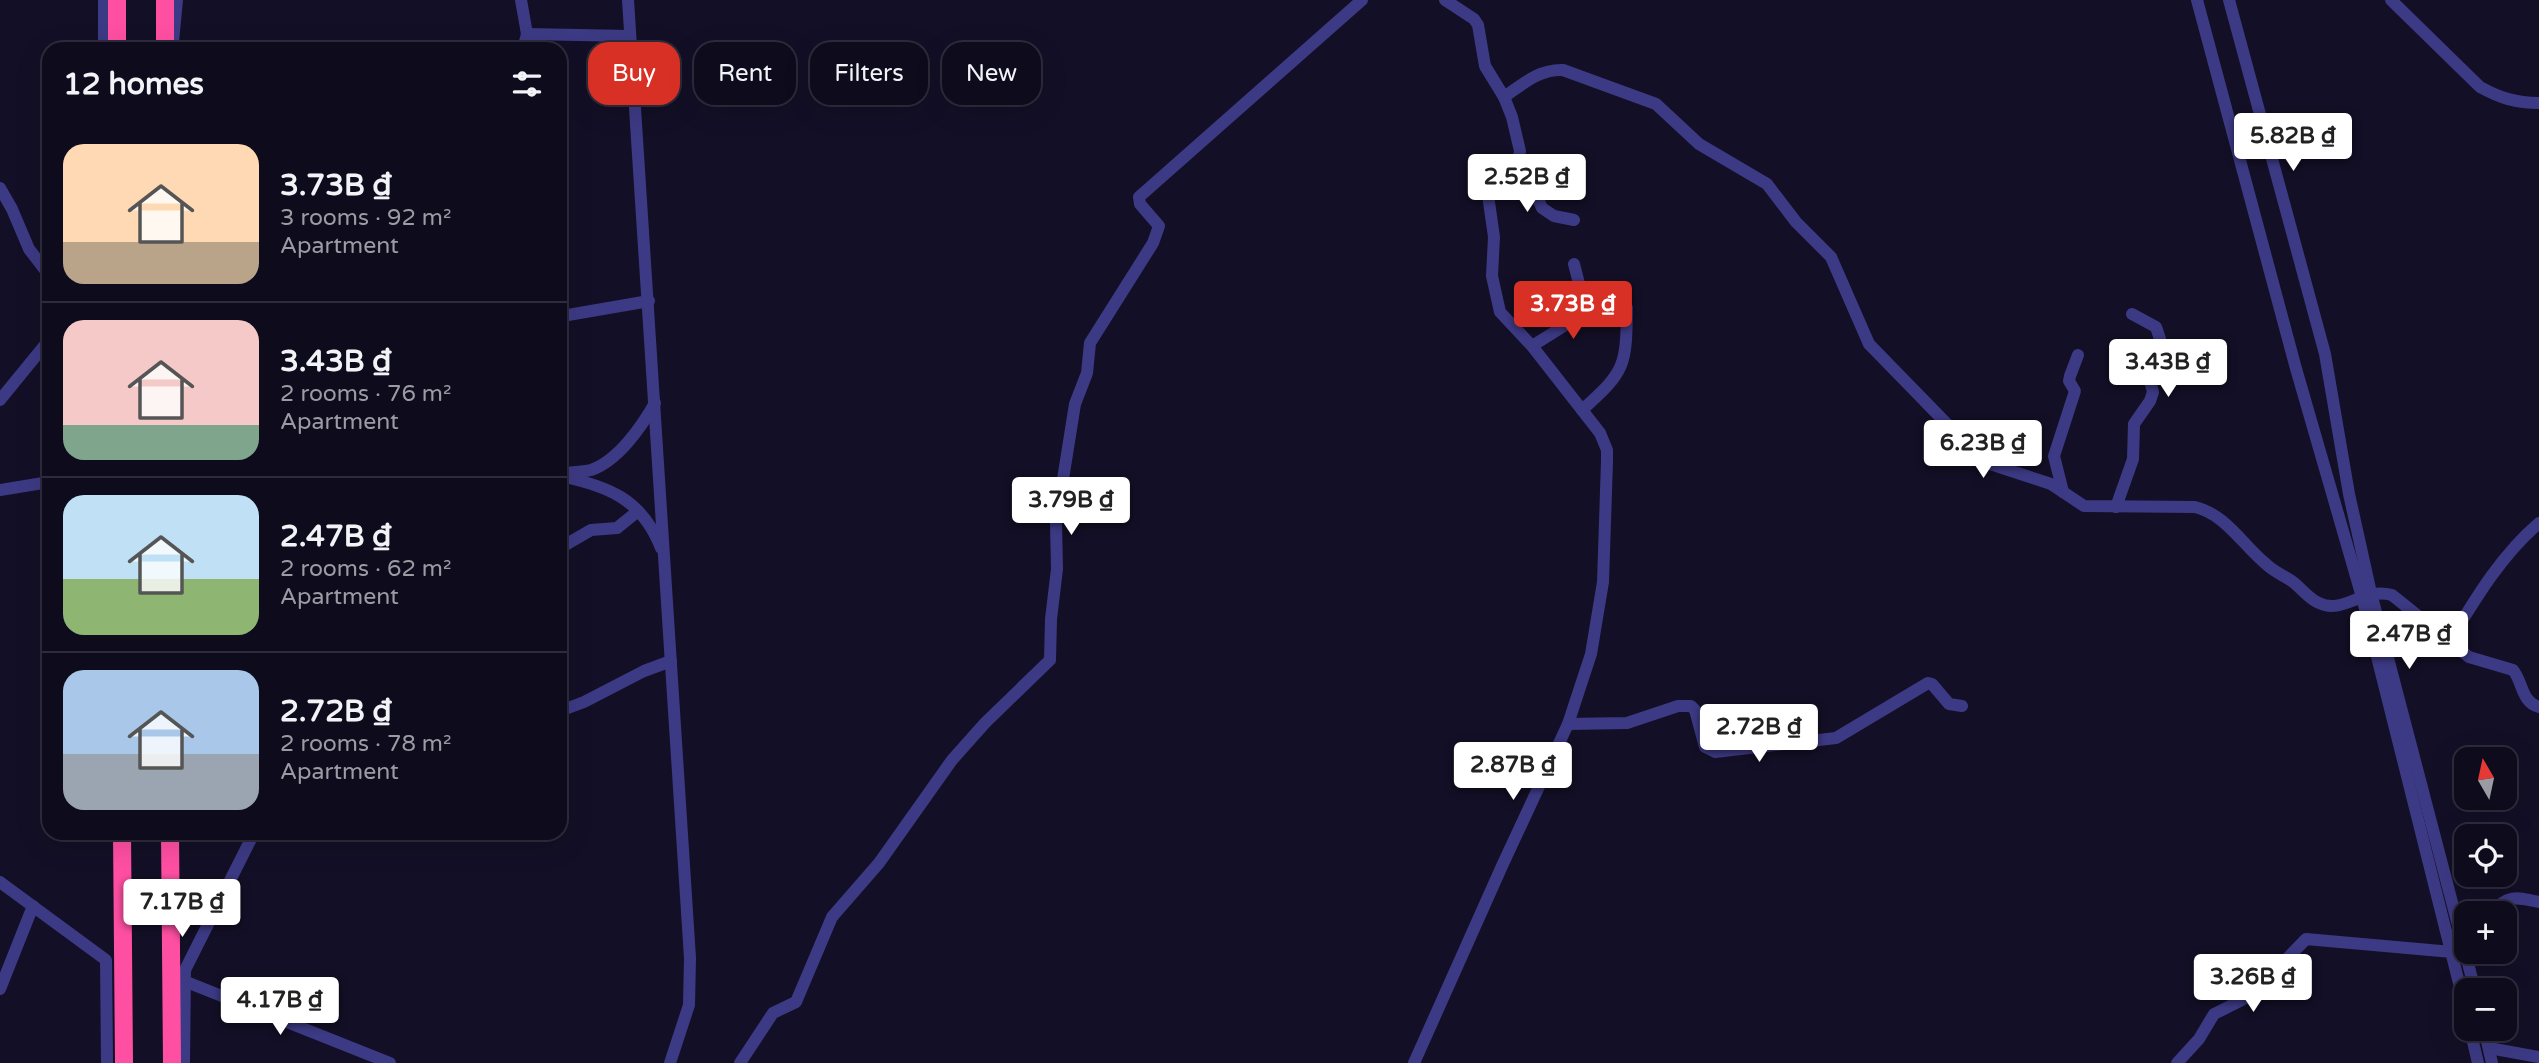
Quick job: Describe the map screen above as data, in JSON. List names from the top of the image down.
{
  "north": "top",
  "page": {
    "chip": [
      "Buy",
      "Rent",
      "Filters",
      "New"
    ],
    "heading": "12 homes",
    "price": [
      "5.82B ₫",
      "2.52B ₫",
      "3.73B ₫",
      "3.43B ₫",
      "6.23B ₫",
      "3.79B ₫",
      "2.47B ₫",
      "2.72B ₫",
      "2.87B ₫",
      "7.17B ₫",
      "3.26B ₫",
      "4.17B ₫"
    ],
    "list": [
      {
        "name": "3.73B ₫",
        "note": "3 rooms · 92 m² · Apartment"
      },
      {
        "name": "3.43B ₫",
        "note": "2 rooms · 76 m² · Apartment"
      },
      {
        "name": "2.47B ₫",
        "note": "2 rooms · 62 m² · Apartment"
      },
      {
        "name": "2.72B ₫",
        "note": "2 rooms · 78 m² · Apartment"
      }
    ],
    "map_buttons": ["+", "−"]
  }
}
